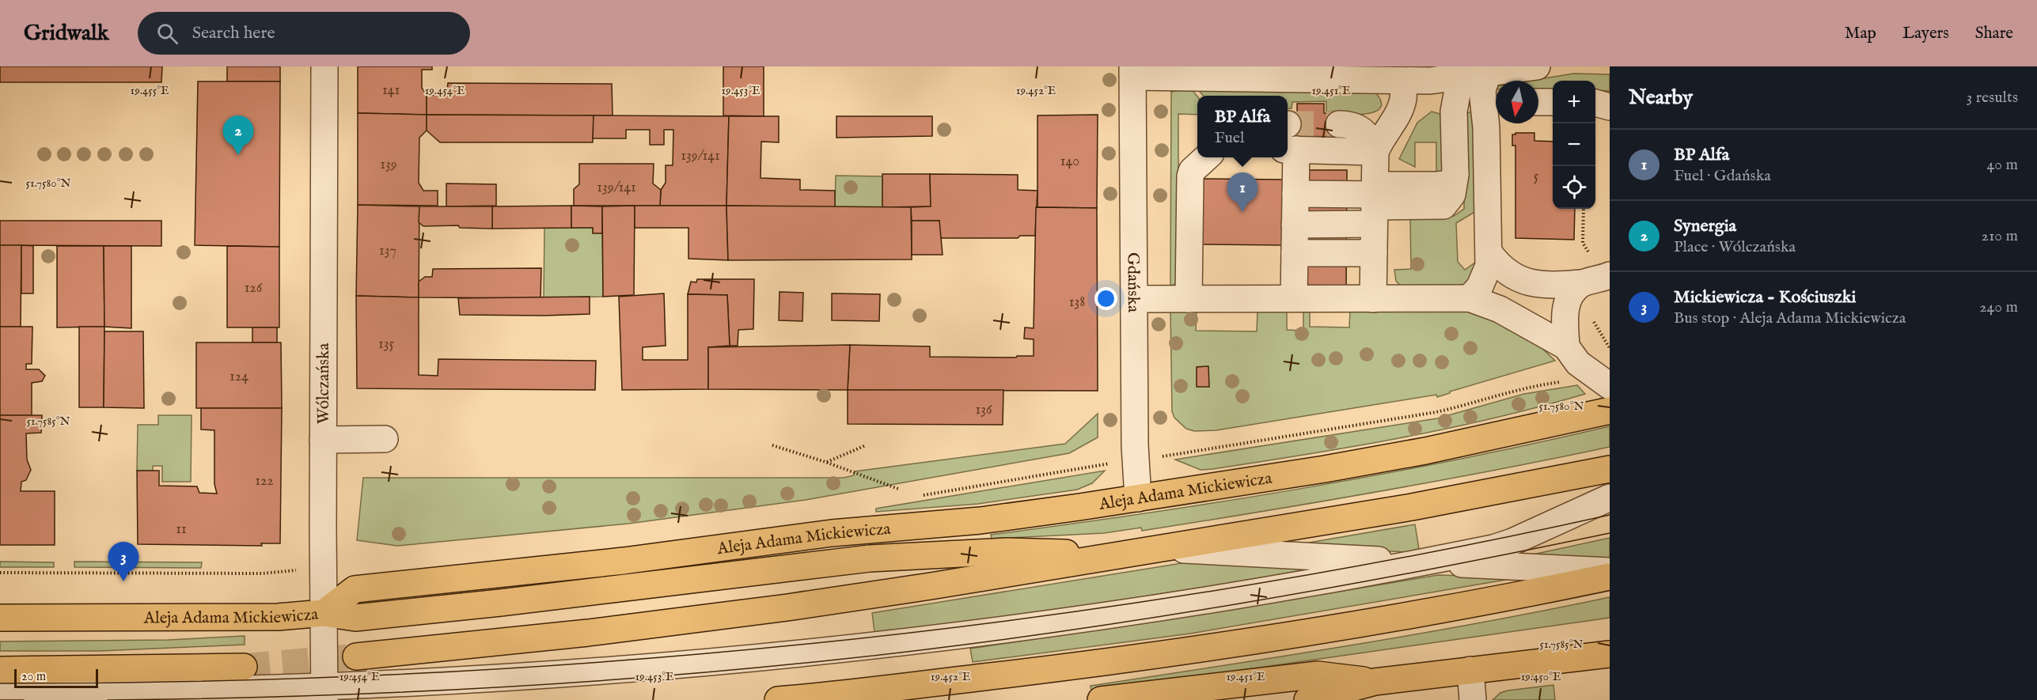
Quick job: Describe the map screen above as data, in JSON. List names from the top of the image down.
{
  "streets": {
    "main road": ["Aleja Adama Mickiewicza"],
    "street": ["Gdańska", "Wólczańska"]
  },
  "crossings": [
    ["Gdańska", "Aleja Adama Mickiewicza"],
    ["Wólczańska", "Aleja Adama Mickiewicza"]
  ],
  "house_numbers": [
    "141",
    "139/141",
    "140",
    "139",
    "5",
    "139/141",
    "137",
    "126",
    "138",
    "135",
    "124",
    "136",
    "122",
    "11"
  ],
  "scale_bar": "20 m",
  "north": "bottom",
  "page": {
    "header": "Gridwalk",
    "search": "Search here",
    "nav": ["Map", "Layers", "Share"],
    "heading": ["Nearby", "3 results"],
    "map_buttons": ["+", "−"],
    "popup": ["BP Alfa", "Fuel"],
    "pins": ["2", "1", "3"],
    "list": [
      {
        "mark": "1",
        "name": "BP Alfa",
        "note": "Fuel · Gdańska",
        "value": "40 m"
      },
      {
        "mark": "2",
        "name": "Synergia",
        "note": "Place · Wólczańska",
        "value": "210 m"
      },
      {
        "mark": "3",
        "name": "Mickiewicza - Kościuszki",
        "note": "Bus stop · Aleja Adama Mickiewicza",
        "value": "240 m"
      }
    ],
    "scale": "20 m"
  },
  "coordinates": [
    "19.455°E",
    "19.454°E",
    "19.453°E",
    "19.452°E",
    "19.451°E",
    "51.7580°N",
    "51.7585°N",
    "19.450°E"
  ]
}
